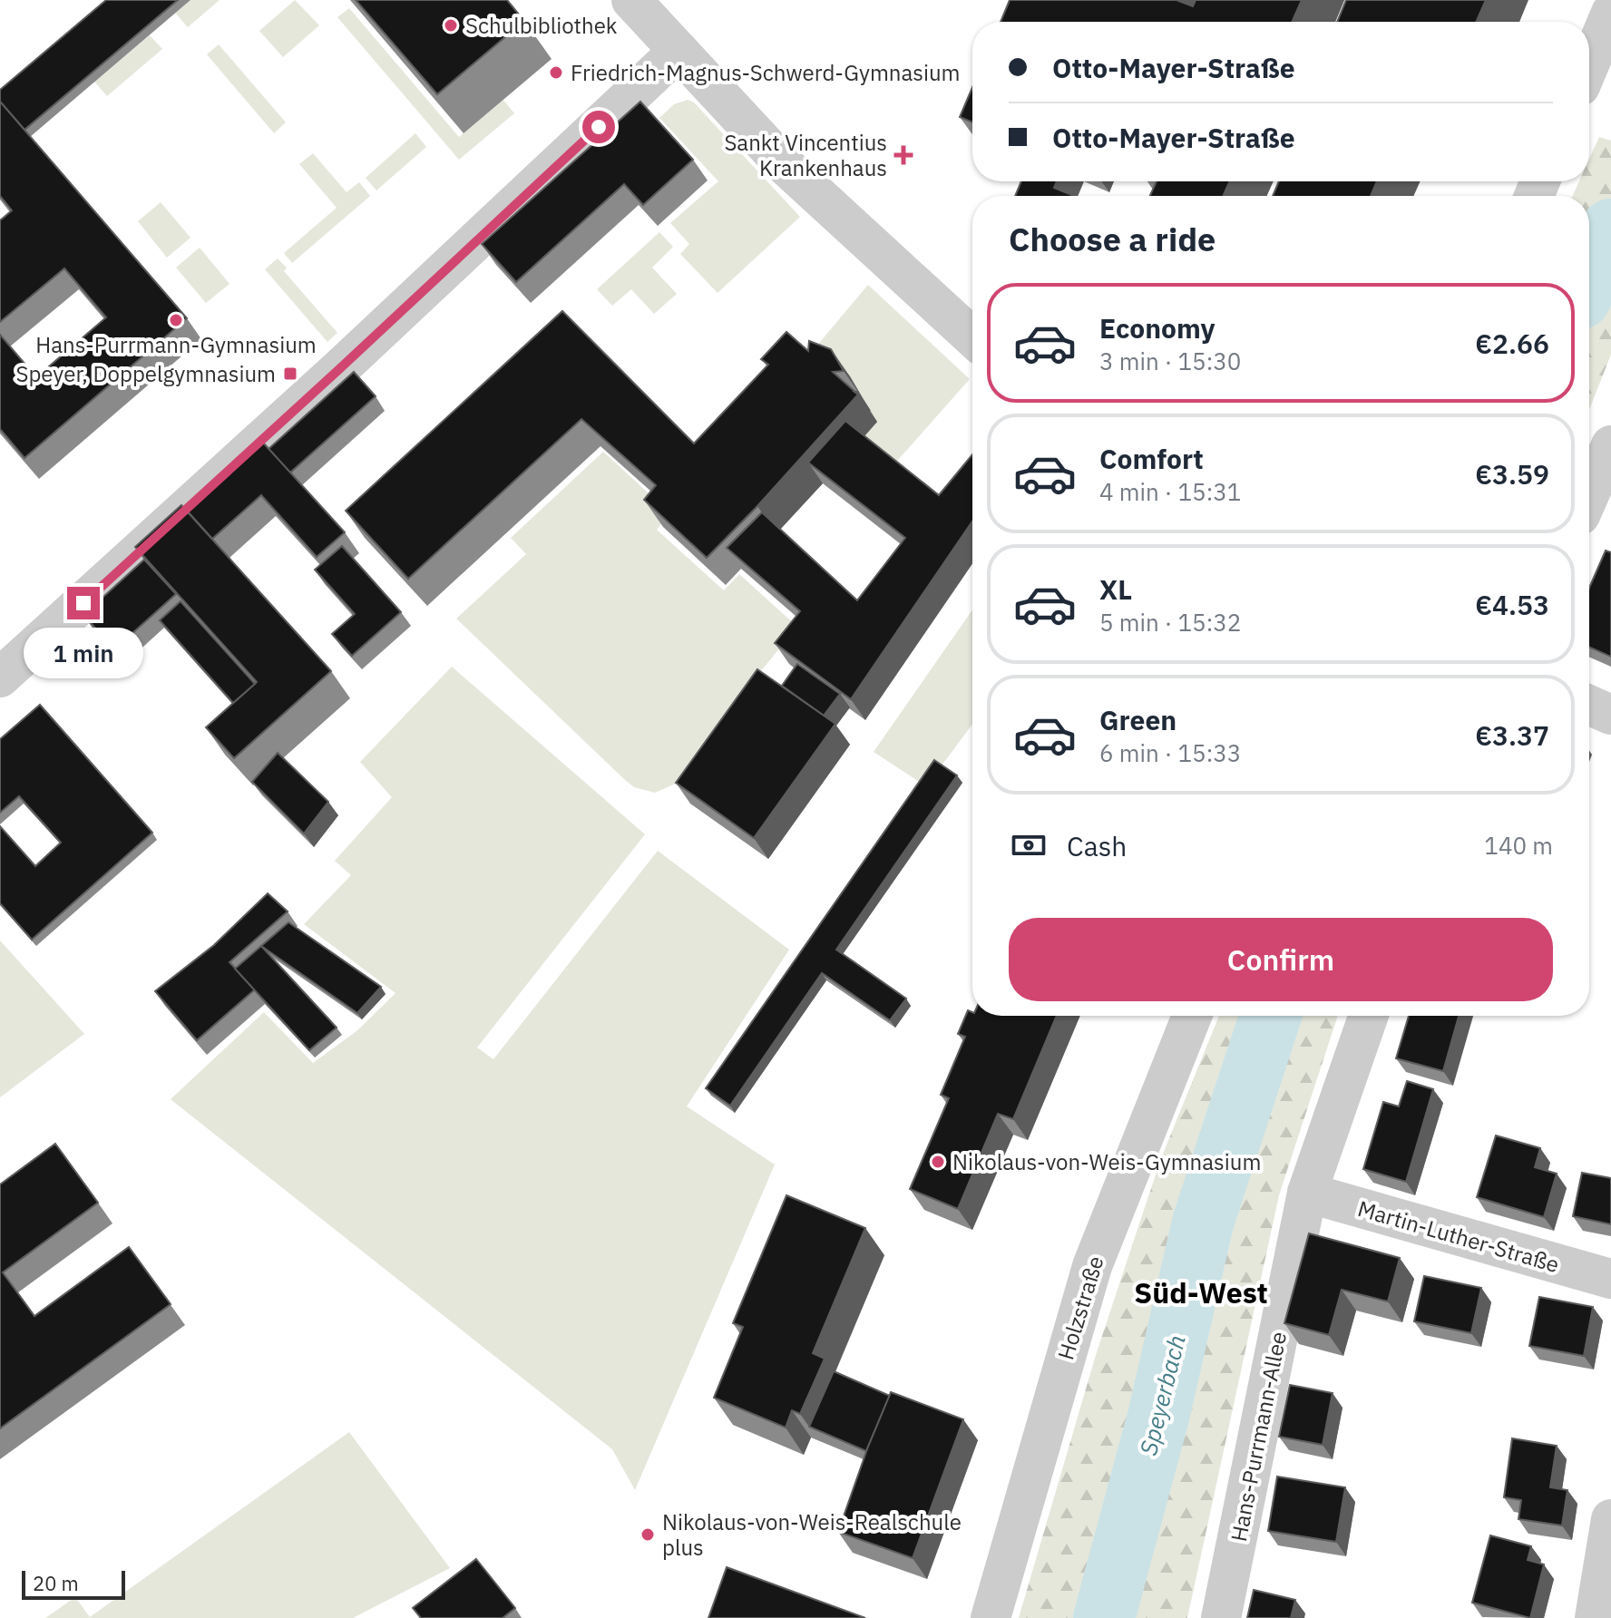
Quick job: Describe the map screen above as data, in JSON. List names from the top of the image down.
{
  "streets": {
    "street": ["Martin-Luther-Straße", "Holzstraße", "Hans-Purrmann-Allee"]
  },
  "crossings": [
    ["Martin-Luther-Straße", "Hans-Purrmann-Allee"]
  ],
  "districts": ["Süd-West"],
  "water": ["Speyerbach"],
  "places": {
    "other": [
      "Schulbibliothek",
      "Friedrich-Magnus-Schwerd-Gymnasium",
      "Hans-Purrmann-Gymnasium",
      "Nikolaus-von-Weis-Gymnasium",
      "Nikolaus-von-Weis-Realschule plus"
    ],
    "health": ["Sankt Vincentius Krankenhaus"],
    "transit": ["Speyer, Doppelgymnasium"]
  },
  "scale_bar": "20 m",
  "page": {
    "banner": ["Otto-Mayer-Straße", "Otto-Mayer-Straße"],
    "heading": "Choose a ride",
    "list": [
      {
        "name": "Economy",
        "note": "3 min · 15:30",
        "value": "€2.66"
      },
      {
        "name": "Comfort",
        "note": "4 min · 15:31",
        "value": "€3.59"
      },
      {
        "name": "XL",
        "note": "5 min · 15:32",
        "value": "€4.53"
      },
      {
        "name": "Green",
        "note": "6 min · 15:33",
        "value": "€3.37"
      }
    ],
    "bubble": "1 min",
    "pay": ["Cash", "140 m"],
    "buttons": "Confirm",
    "scale": "20 m"
  }
}
